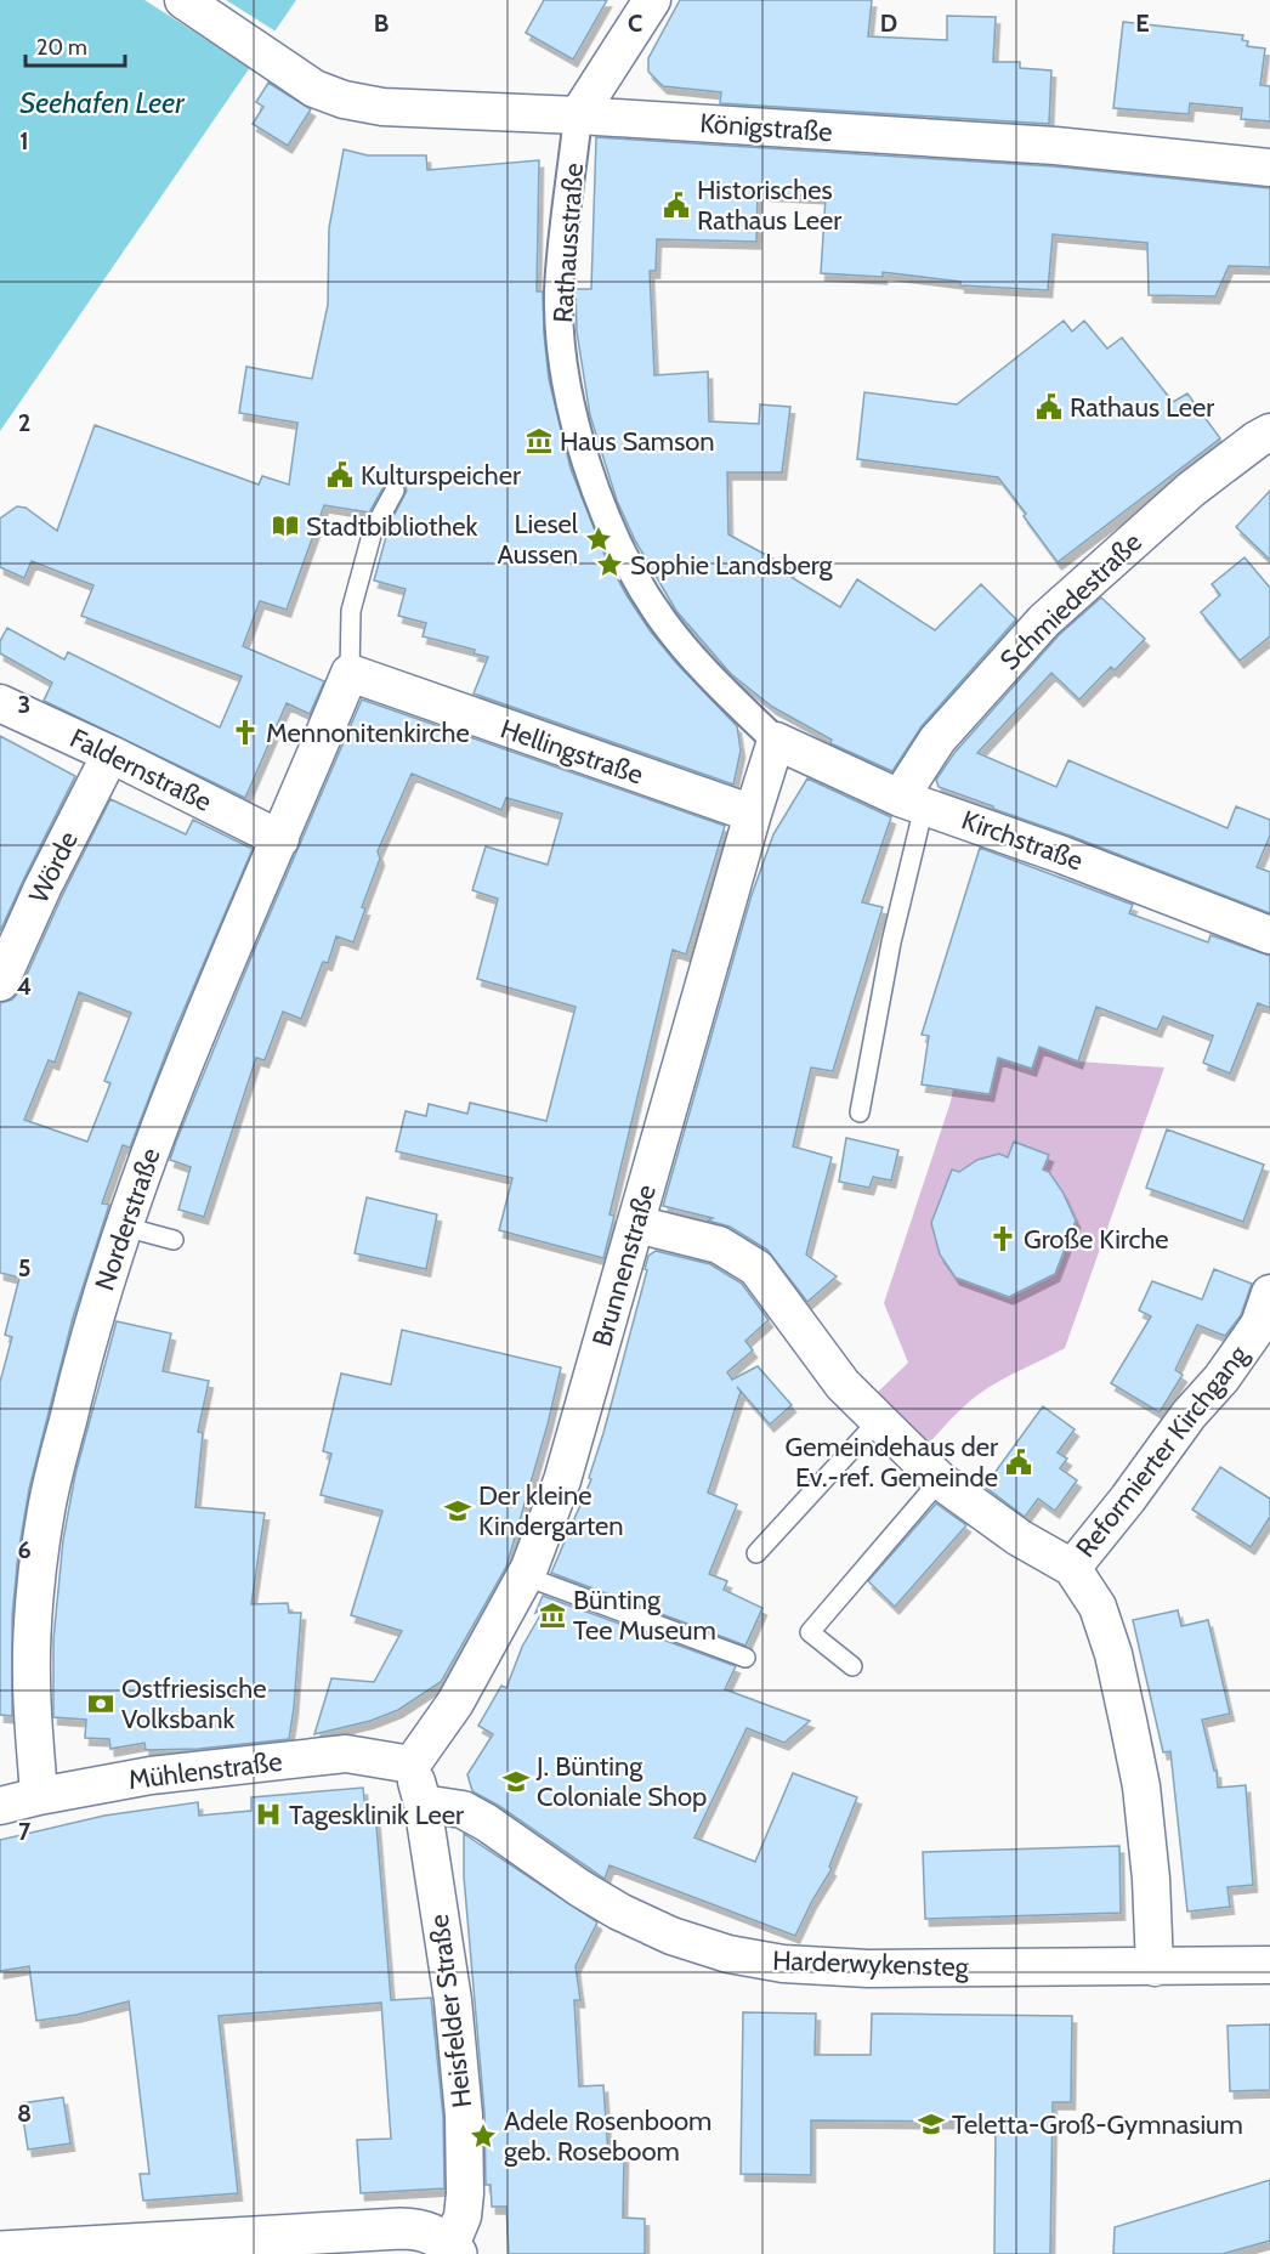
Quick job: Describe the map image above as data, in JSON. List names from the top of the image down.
{
  "streets": {
    "street": [
      "Königstraße",
      "Rathausstraße",
      "Schmiedestraße",
      "Hellingstraße",
      "Faldernstraße",
      "Kirchstraße",
      "Wörde",
      "Norderstraße",
      "Brunnenstraße",
      "Reformierter Kirchgang",
      "Mühlenstraße",
      "Harderwykensteg",
      "Heisfelder Straße"
    ]
  },
  "crossings": [
    ["Königstraße", "Rathausstraße"],
    ["Rathausstraße", "Kirchstraße"],
    ["Rathausstraße", "Brunnenstraße"],
    ["Schmiedestraße", "Kirchstraße"],
    ["Hellingstraße", "Norderstraße"],
    ["Hellingstraße", "Brunnenstraße"],
    ["Faldernstraße", "Wörde"],
    ["Faldernstraße", "Norderstraße"],
    ["Kirchstraße", "Brunnenstraße"],
    ["Norderstraße", "Mühlenstraße"],
    ["Brunnenstraße", "Reformierter Kirchgang"],
    ["Brunnenstraße", "Mühlenstraße"],
    ["Brunnenstraße", "Heisfelder Straße"],
    ["Mühlenstraße", "Heisfelder Straße"],
    ["Harderwykensteg", "Heisfelder Straße"]
  ],
  "water": ["Seehafen Leer"],
  "places": {
    "public building": [
      "Historisches Rathaus Leer",
      "Rathaus Leer",
      "Kulturspeicher",
      "Gemeindehaus der Ev.-ref. Gemeinde"
    ],
    "museum": ["Haus Samson", "Bünting Tee Museum"],
    "library": ["Stadtbibliothek"],
    "place": ["Liesel Aussen", "Sophie Landsberg", "Adele Rosenboom geb. Roseboom"],
    "church": ["Mennonitenkirche", "Große Kirche"],
    "school or university": ["Der kleine Kindergarten", "J. Bünting Coloniale Shop", "Teletta-Groß-Gymnasium"],
    "bank": ["Ostfriesische Volksbank"],
    "hospital": ["Tagesklinik Leer"]
  },
  "scale_bar": "20 m",
  "grid": {
    "columns": [
      "B",
      "C",
      "D",
      "E"
    ],
    "rows": [
      "1",
      "2",
      "3",
      "4",
      "5",
      "6",
      "7",
      "8"
    ]
  }
}
